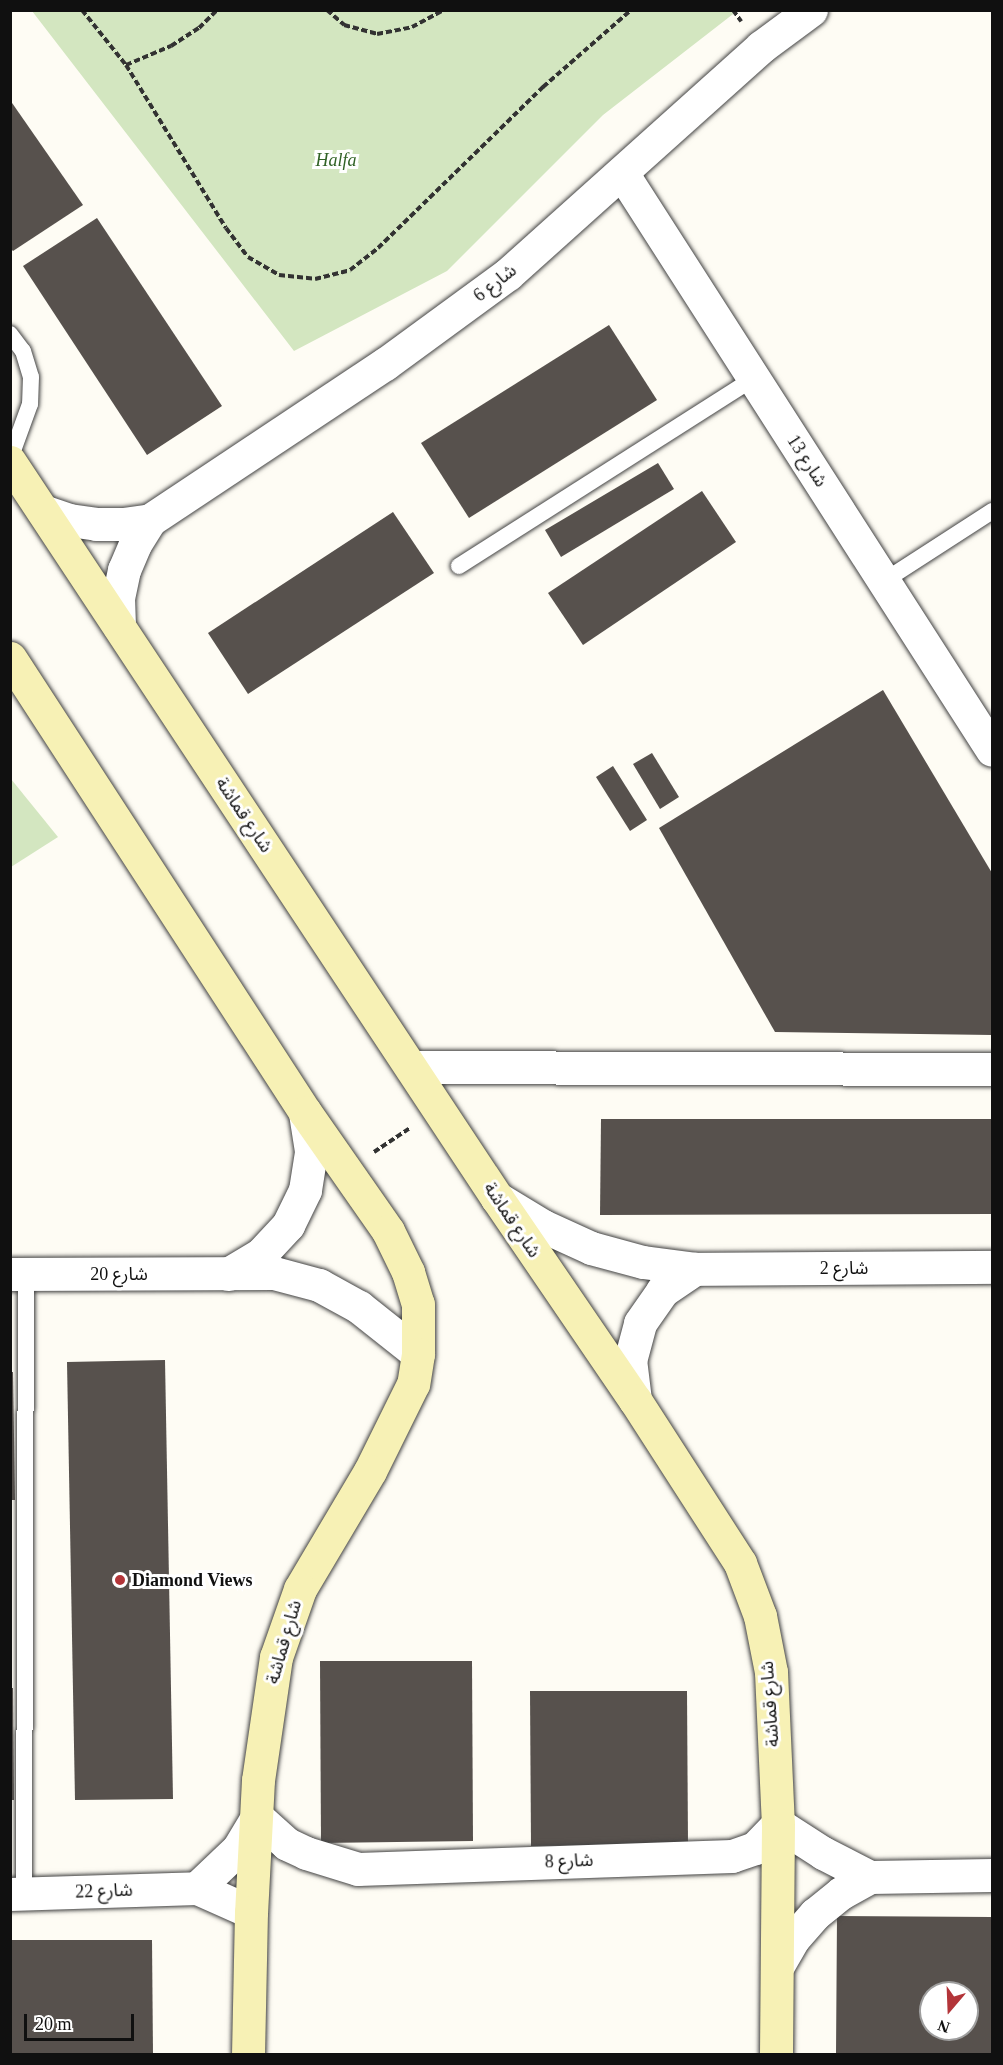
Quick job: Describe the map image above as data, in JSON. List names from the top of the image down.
{
  "streets": {
    "street": [
      "شارع 6",
      "شارع 13",
      "شارع قماشة",
      "شارع 2",
      "شارع 20",
      "شارع 8",
      "شارع 22"
    ]
  },
  "crossings": [
    ["شارع 6", "شارع 13"],
    ["شارع 6", "شارع قماشة"],
    ["شارع قماشة", "شارع 2"],
    ["شارع قماشة", "شارع 20"],
    ["شارع قماشة", "شارع 8"],
    ["شارع قماشة", "شارع 22"]
  ],
  "parks": ["Halfa"],
  "places": ["Diamond Views"],
  "scale_bar": "20 m",
  "north": "bottom"
}
